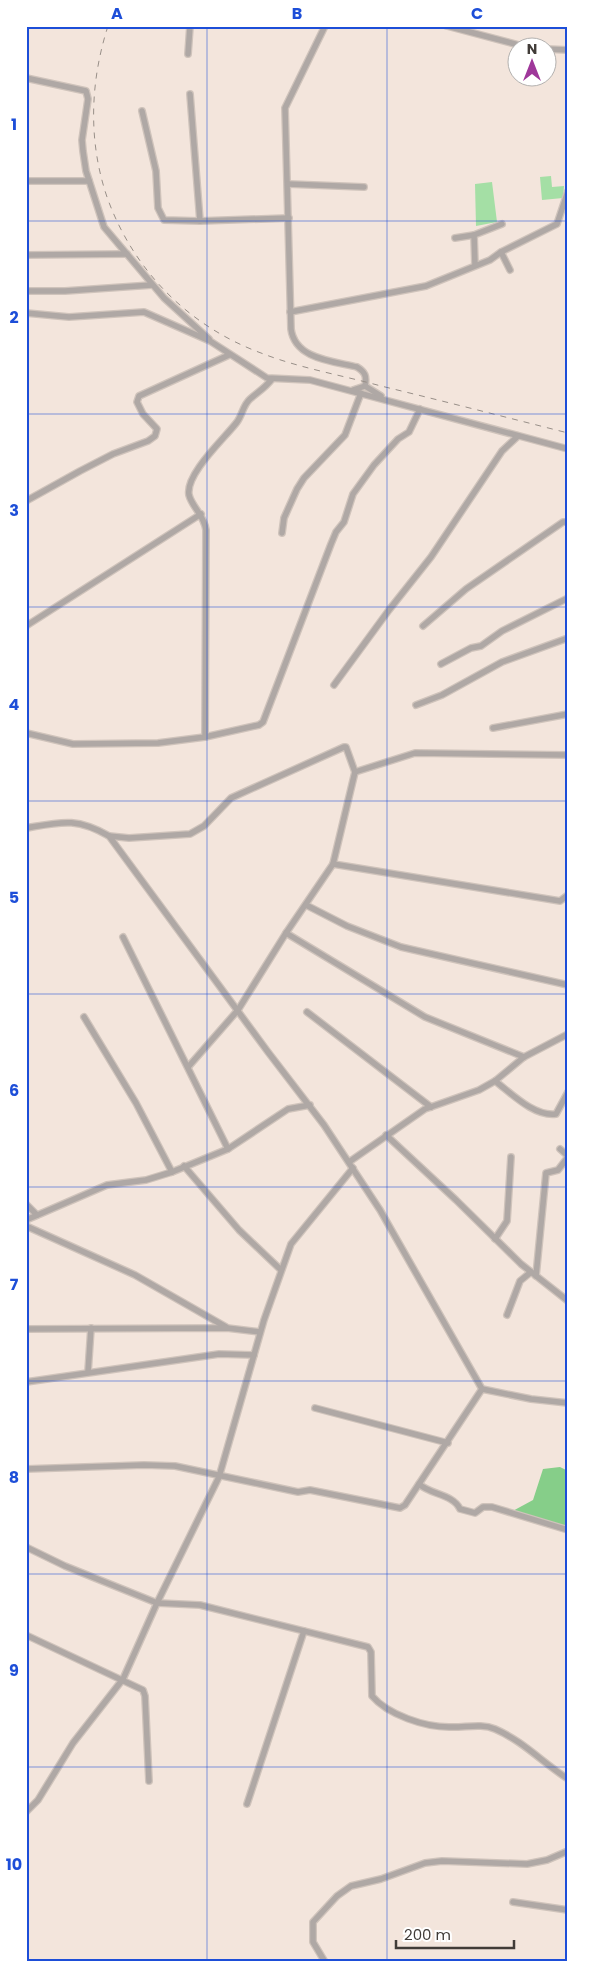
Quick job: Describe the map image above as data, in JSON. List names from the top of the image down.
{
  "scale_bar": "200 m",
  "north": "top",
  "grid": {
    "columns": ["A", "B", "C"],
    "rows": [
      "1",
      "2",
      "3",
      "4",
      "5",
      "6",
      "7",
      "8",
      "9",
      "10"
    ]
  }
}
